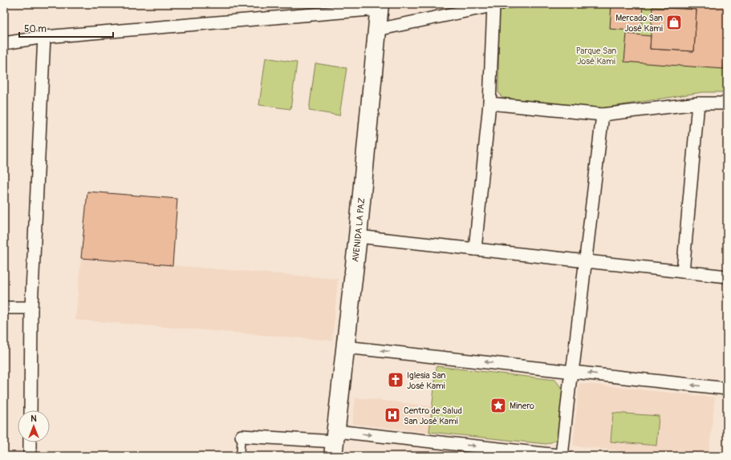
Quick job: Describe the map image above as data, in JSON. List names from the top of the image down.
{
  "streets": {
    "main road": ["AVENIDA LA PAZ"]
  },
  "parks": ["Parque San José Kami"],
  "places": {
    "shop": ["Mercado San José Kami"],
    "church": ["Iglesia San José Kami"],
    "place": ["Minero"],
    "hospital": ["Centro de Salud San José Kami"]
  },
  "scale_bar": "50 m",
  "north": "top"
}
